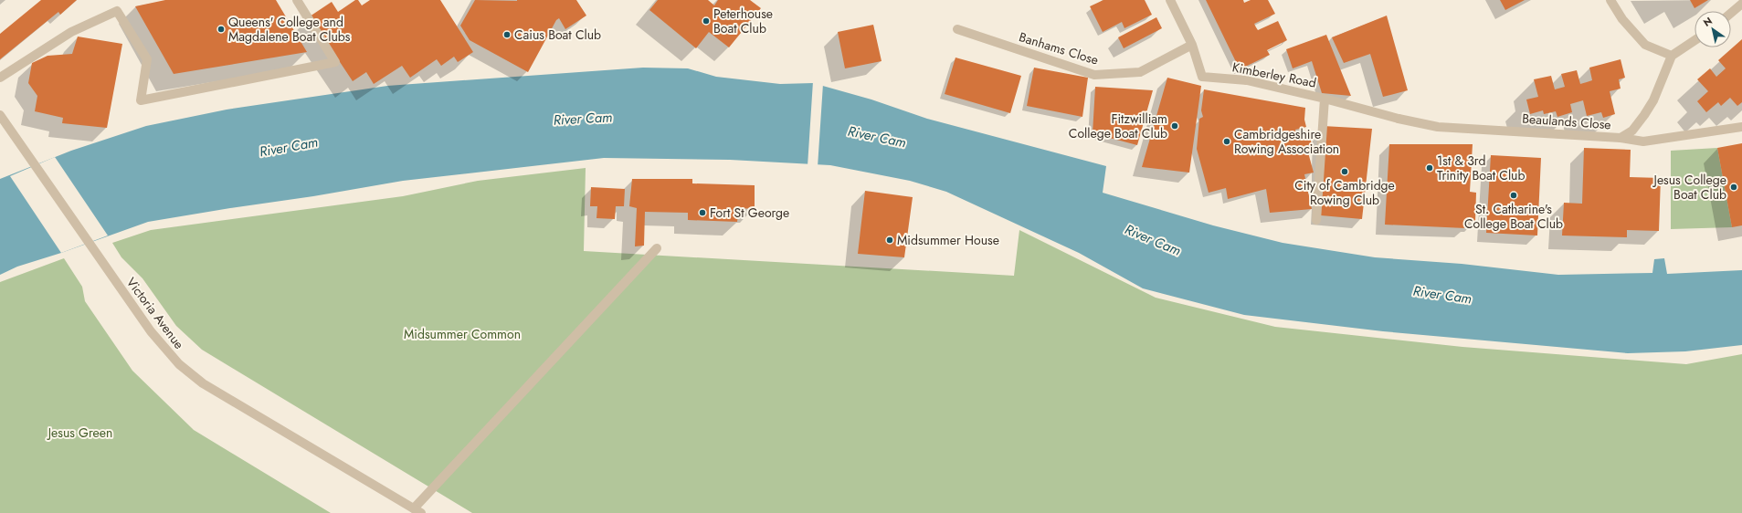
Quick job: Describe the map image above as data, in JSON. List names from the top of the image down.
{
  "streets": {
    "street": [
      "Banhams Close",
      "Kimberley Road",
      "Beaulands Close",
      "Victoria Avenue"
    ]
  },
  "crossings": [
    ["Banhams Close", "Kimberley Road"],
    ["Kimberley Road", "Beaulands Close"]
  ],
  "water": ["River Cam"],
  "parks": ["Midsummer Common", "Jesus Green"],
  "places": [
    "Peterhouse Boat Club",
    "Queens' College and Magdalene Boat Clubs",
    "Caius Boat Club",
    "Fitzwilliam College Boat Club",
    "Cambridgeshire Rowing Association",
    "1st & 3rd Trinity Boat Club",
    "City of Cambridge Rowing Club",
    "Jesus College Boat Club",
    "St. Catharine's College Boat Club",
    "Fort St George",
    "Midsummer House"
  ],
  "north": "top left"
}
